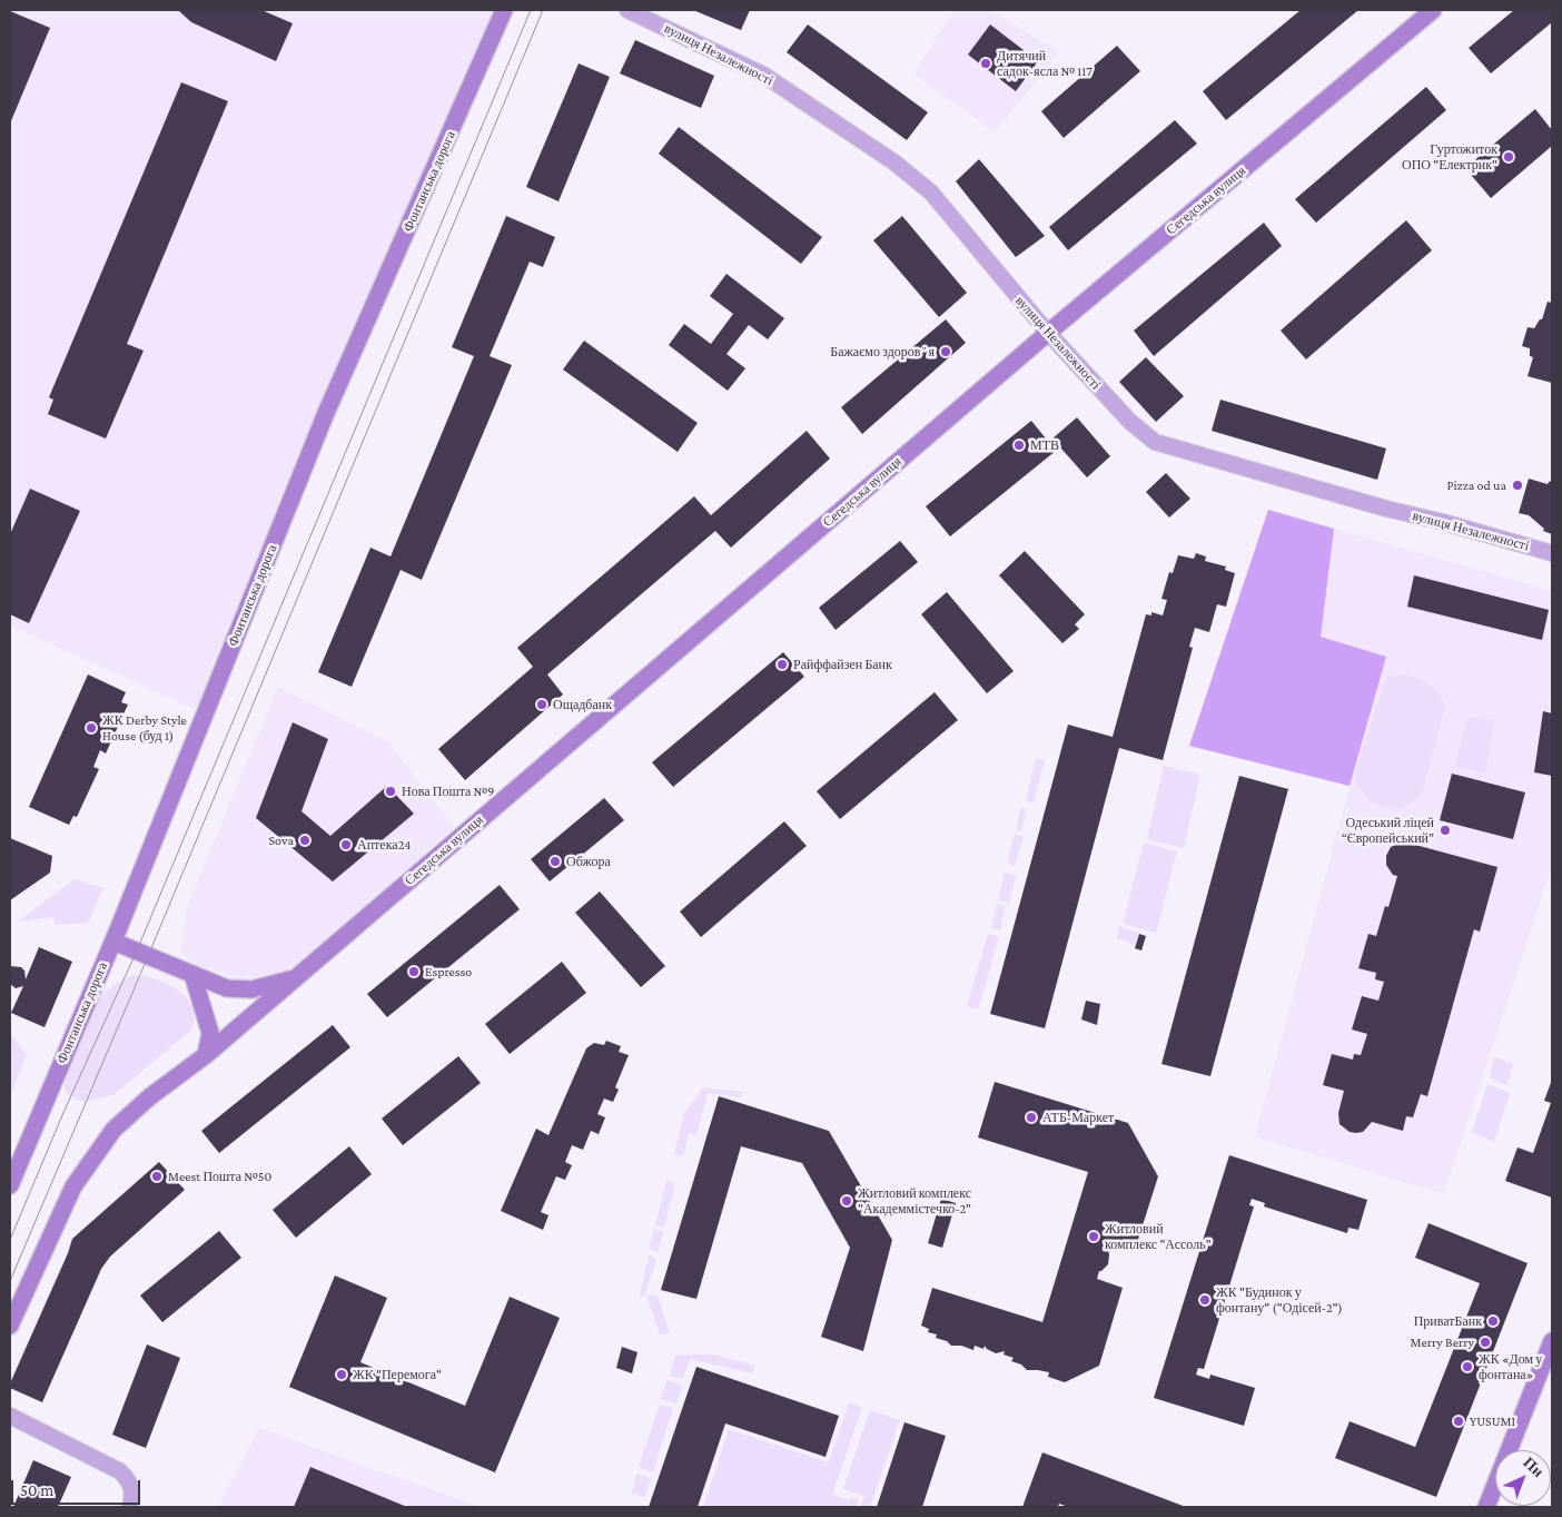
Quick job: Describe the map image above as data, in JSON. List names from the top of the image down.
{
  "streets": {
    "main road": ["Фонтанська дорога", "Сегедська вулиця"],
    "street": ["вулиця Незалежності"]
  },
  "crossings": [
    ["вулиця Незалежності", "Сегедська вулиця"],
    ["Фонтанська дорога", "Сегедська вулиця"]
  ],
  "places": [
    "Дитячий садок-ясла № 117",
    "Гуртожиток ОПО \"Електрик\"",
    "Бажаємо здоровʼя",
    "МТВ",
    "Pizza od ua",
    "Райффайзен Банк",
    "Ощадбанк",
    "ЖК Derby Style House (буд 1)",
    "Нова Пошта №9",
    "Одеський ліцей “Європейський”",
    "Sova",
    "Аптека24",
    "Обжора",
    "Espresso",
    "АТБ-Маркет",
    "Meest Пошта №50",
    "Житловий комплекс \"Академмістечко-2\"",
    "Житловий комплекс \"Ассоль\"",
    "ЖК \"Будинок у фонтану\" (\"Одісей-2\")",
    "ПриватБанк",
    "Merry Berry",
    "ЖК «Дом у фонтана»",
    "ЖК \"Перемога\"",
    "YUSUMI"
  ],
  "scale_bar": "50 m",
  "north": "top right"
}
